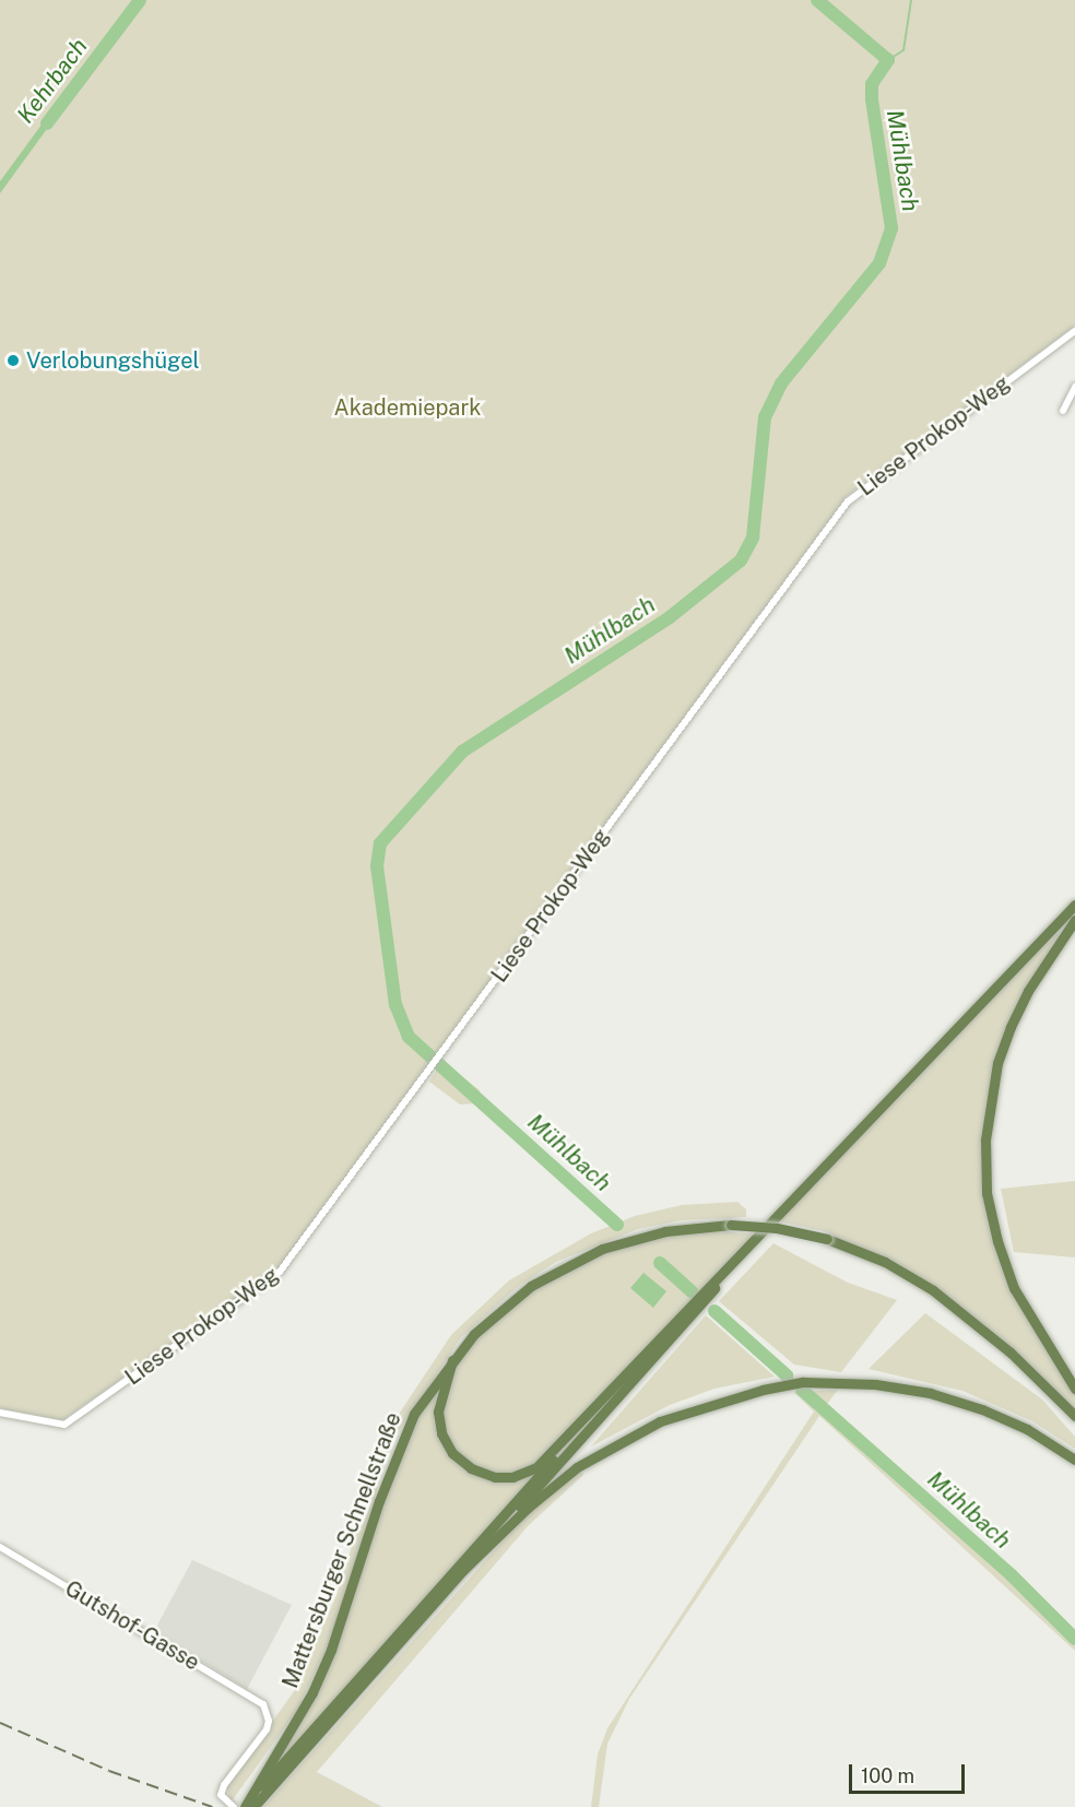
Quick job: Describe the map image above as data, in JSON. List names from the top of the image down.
{
  "streets": {
    "highway": ["Mattersburger Schnellstraße"],
    "street": ["Liese Prokop-Weg", "Gutshof-Gasse"]
  },
  "water": ["Kehrbach", "Mühlbach"],
  "parks": ["Akademiepark"],
  "places": ["Verlobungshügel"],
  "scale_bar": "100 m"
}
